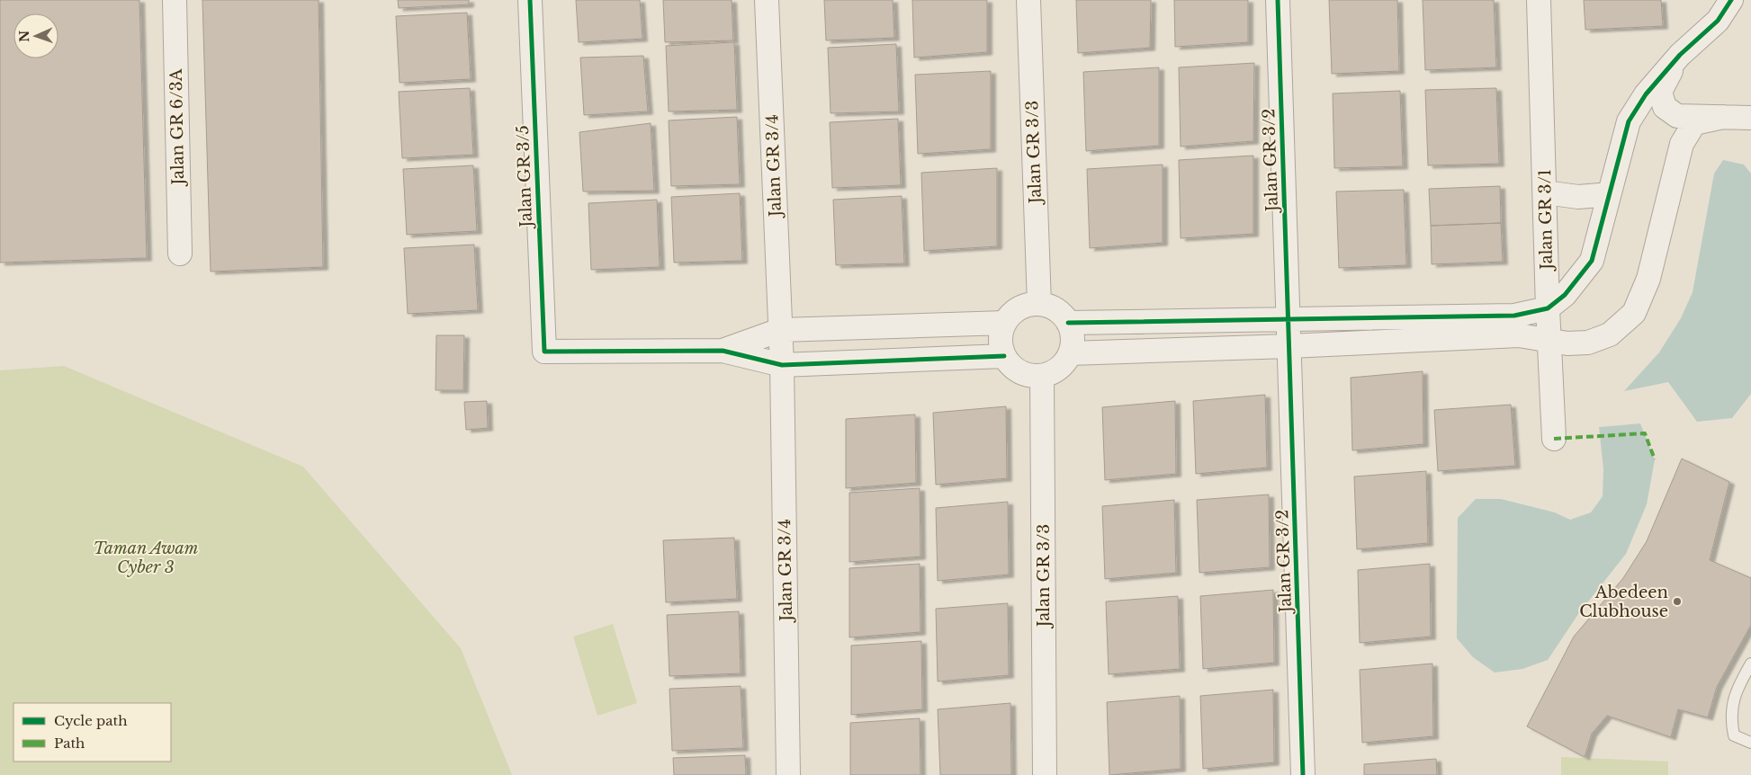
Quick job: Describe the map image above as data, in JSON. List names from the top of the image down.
{
  "streets": {
    "street": [
      "Jalan GR 6/3A",
      "Jalan GR 3/3",
      "Jalan GR 3/2",
      "Jalan GR 3/4",
      "Jalan GR 3/5",
      "Jalan GR 3/1"
    ]
  },
  "parks": ["Taman Awam Cyber 3"],
  "places": ["Abedeen Clubhouse"],
  "legend": ["Cycle path", "Path"],
  "north": "left"
}
